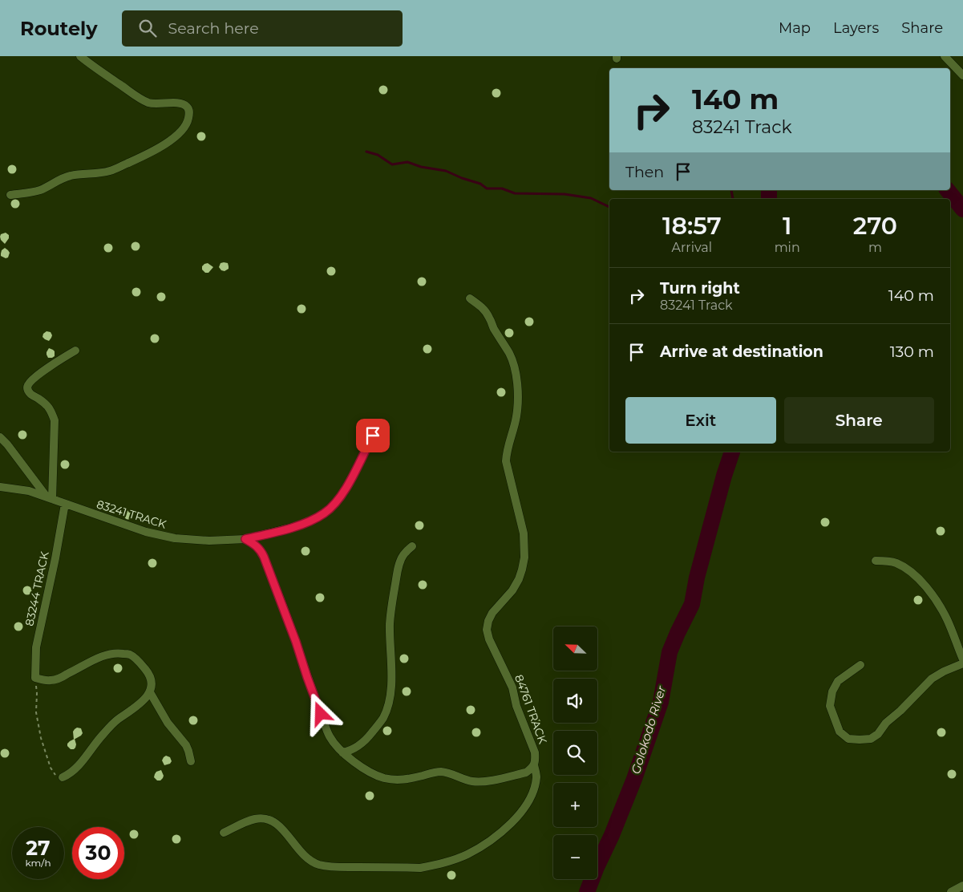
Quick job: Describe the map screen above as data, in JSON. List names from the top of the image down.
{
  "streets": {
    "street": ["83241 TRACK", "83244 TRACK", "84761 TRACK"]
  },
  "crossings": [
    ["83241 TRACK", "83244 TRACK"]
  ],
  "water": ["Golokodo River"],
  "north": "top left",
  "page": {
    "header": "Routely",
    "search": "Search here",
    "nav": ["Map", "Layers", "Share"],
    "turn": ["140 m", "83241 Track"],
    "then": "Then",
    "eta": [
      "18:57",
      "Arrival",
      "1",
      "min",
      "270",
      "m"
    ],
    "list": [
      {
        "name": "Turn right",
        "note": "83241 Track",
        "value": "140 m"
      },
      {
        "name": "Arrive at destination",
        "value": "130 m"
      }
    ],
    "buttons": ["Exit", "Share"],
    "map_buttons": ["+", "−"],
    "speed": "27 km/h",
    "limit": "30"
  }
}
